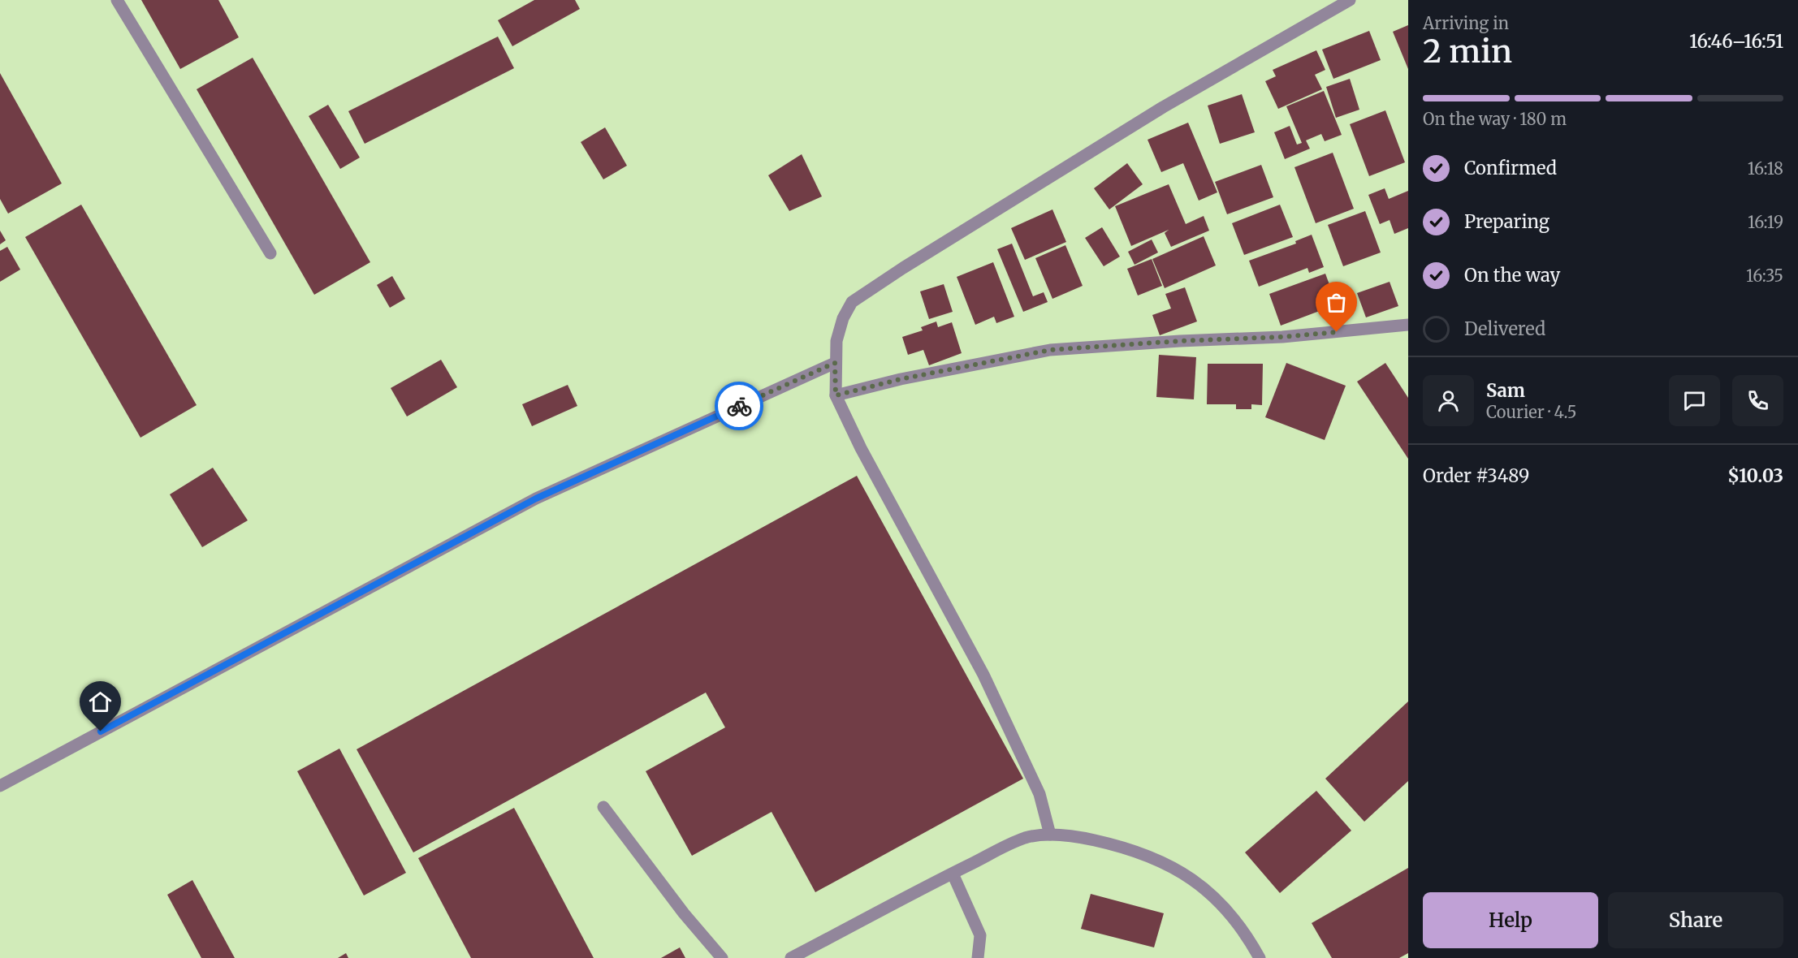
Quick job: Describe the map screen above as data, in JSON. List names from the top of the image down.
{
  "page": {
    "heading": ["2 min", "Arriving in", "16:46–16:51"],
    "panel": [
      "Sam",
      "Courier · 4.5",
      "Order #3489",
      "$10.03"
    ],
    "bar": "On the way · 180 m",
    "list": [
      ["Confirmed", "16:18"],
      ["Preparing", "16:19"],
      ["On the way", "16:35"],
      "Delivered"
    ],
    "buttons": ["Help", "Share"]
  }
}
